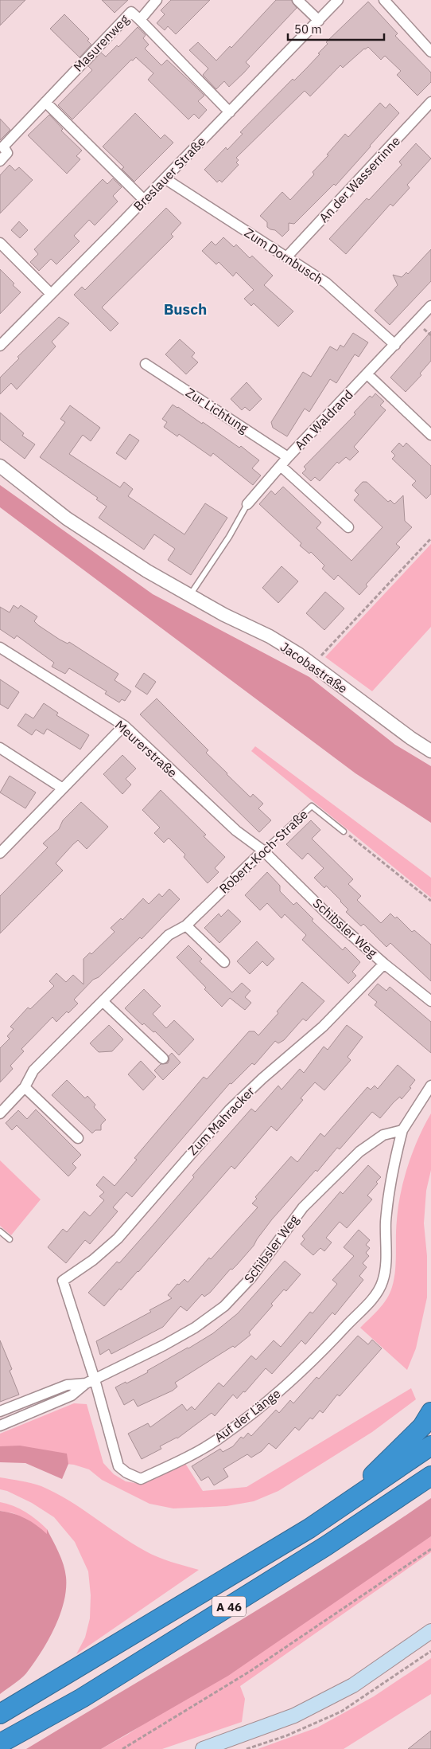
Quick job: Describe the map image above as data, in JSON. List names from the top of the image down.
{
  "streets": {
    "highway": ["A 46"],
    "street": [
      "Masurenweg",
      "Breslauer Straße",
      "An der Wasserrinne",
      "Zum Dornbusch",
      "Zur Lichtung",
      "Am Waldrand",
      "Jacobastraße",
      "Meurerstraße",
      "Robert-Koch-Straße",
      "Schibsler Weg",
      "Zum Mahracker",
      "Auf der Länge"
    ]
  },
  "crossings": [
    ["Breslauer Straße", "Zum Dornbusch"],
    ["An der Wasserrinne", "Zum Dornbusch"],
    ["Zum Dornbusch", "Am Waldrand"],
    ["Zur Lichtung", "Am Waldrand"],
    ["Am Waldrand", "Jacobastraße"],
    ["Meurerstraße", "Robert-Koch-Straße"],
    ["Meurerstraße", "Schibsler Weg"],
    ["Robert-Koch-Straße", "Schibsler Weg"],
    ["Schibsler Weg", "Zum Mahracker"],
    ["Schibsler Weg", "Auf der Länge"],
    ["Zum Mahracker", "Auf der Länge"]
  ],
  "districts": ["Busch"],
  "scale_bar": "50 m"
}
